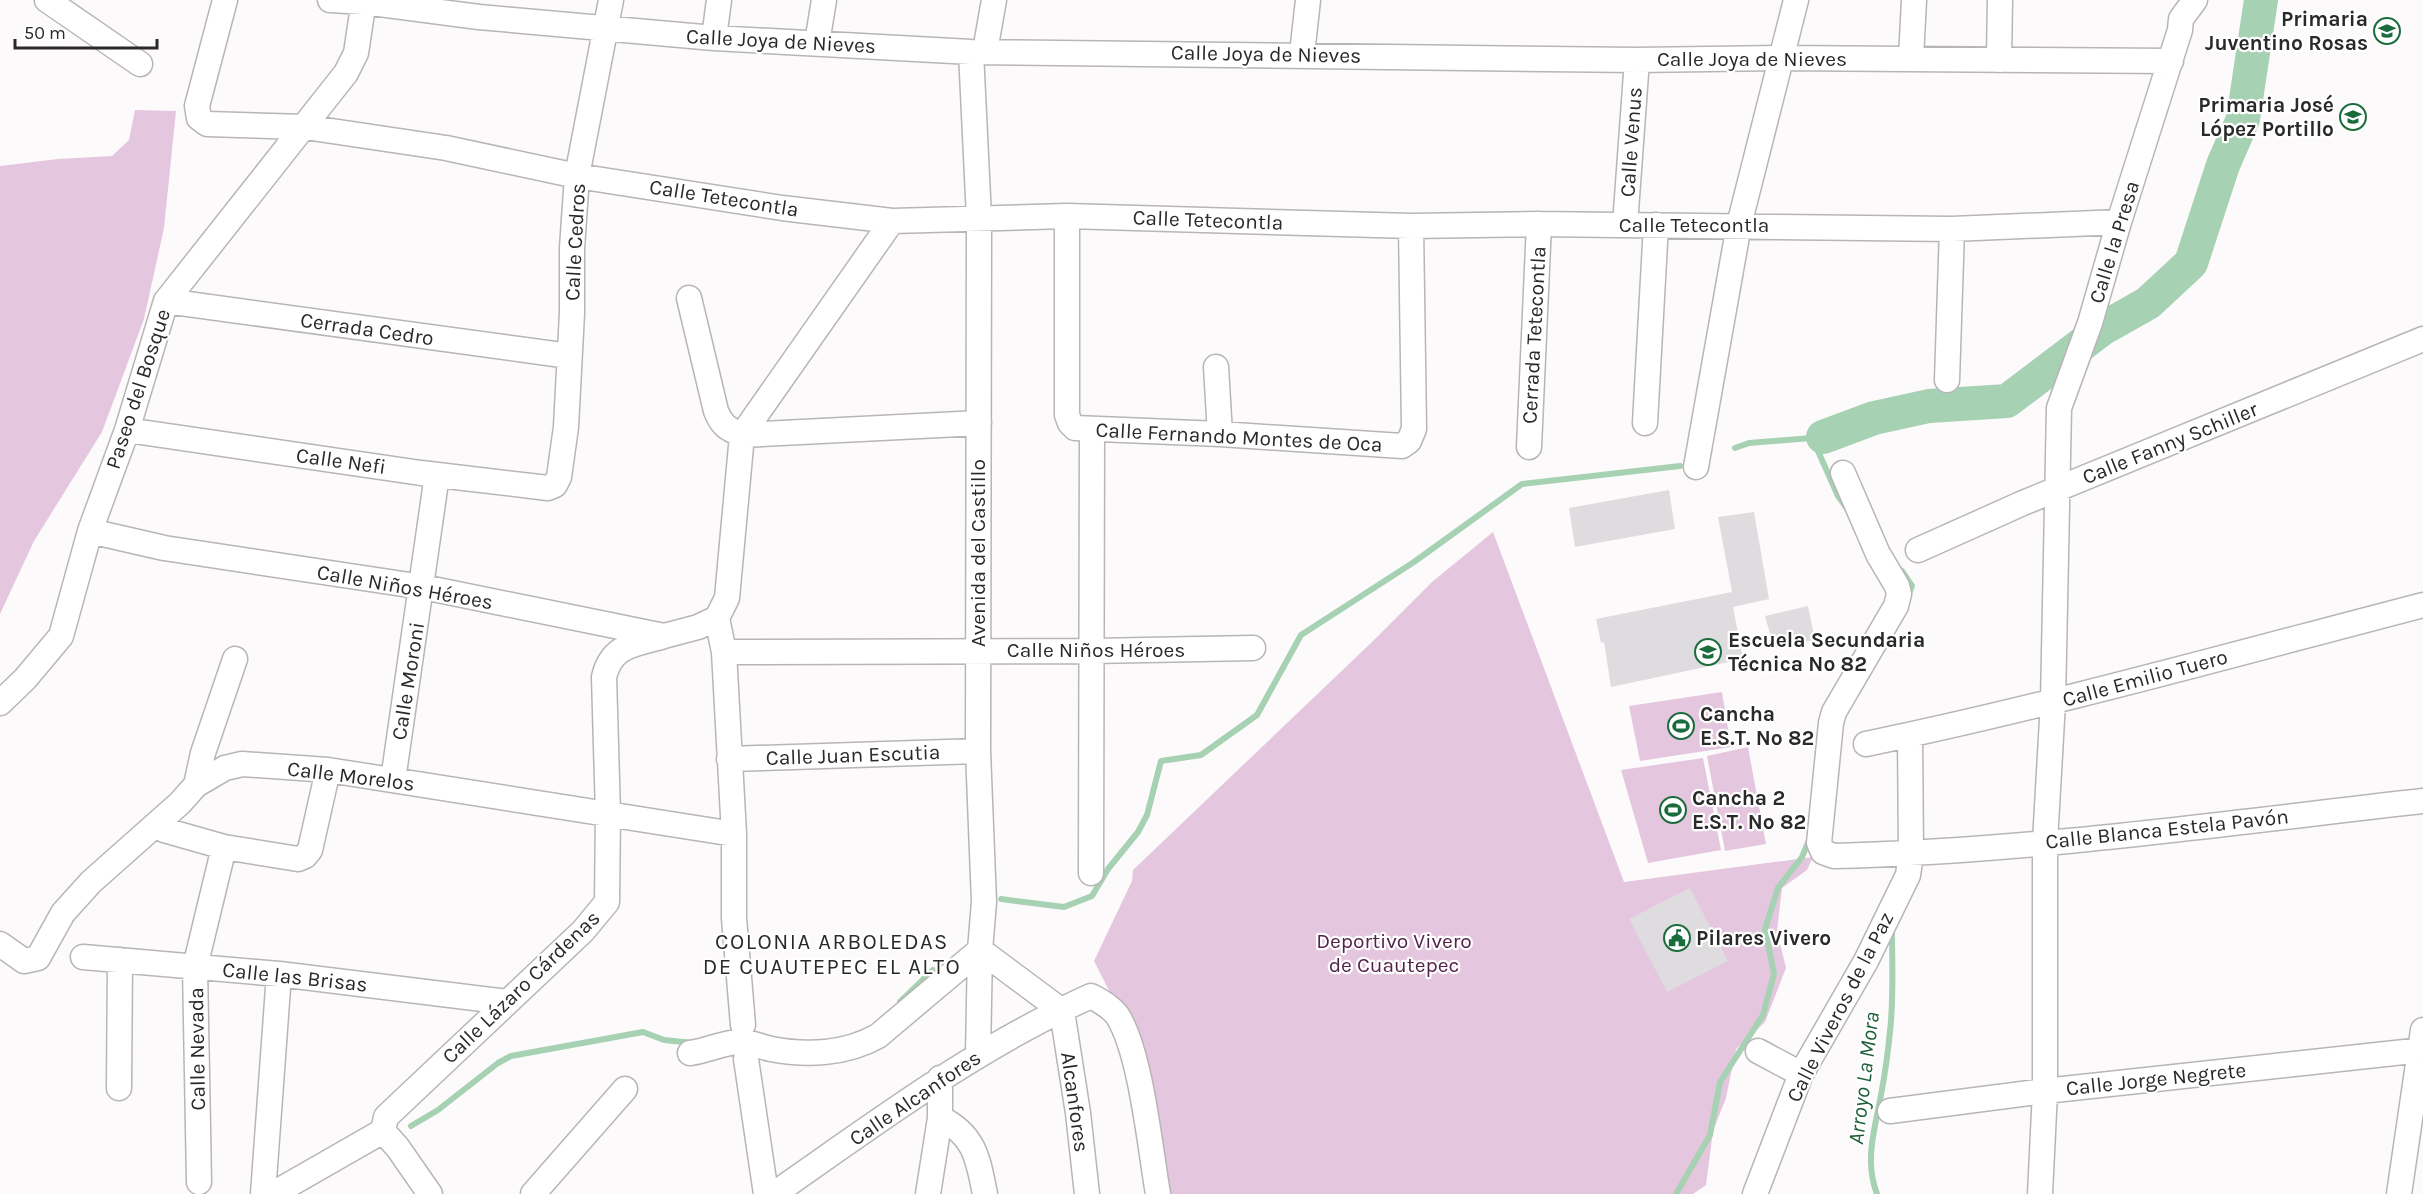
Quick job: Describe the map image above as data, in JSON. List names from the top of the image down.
{
  "streets": {
    "street": [
      "Calle Joya de Nieves",
      "Calle Venus",
      "Calle Tetecontla",
      "Calle Cedros",
      "Calle la Presa",
      "Cerrada Cedro",
      "Cerrada Tetecontla",
      "Paseo del Bosque",
      "Calle Fernando Montes de Oca",
      "Calle Fanny Schiller",
      "Calle Nefi",
      "Avenida del Castillo",
      "Calle Niños Héroes",
      "Calle Emilio Tuero",
      "Calle Moroni",
      "Calle Juan Escutia",
      "Calle Morelos",
      "Calle Blanca Estela Pavón",
      "Calle las Brisas",
      "Calle Lázaro Cárdenas",
      "Calle Viveros de la Paz",
      "Calle Nevada",
      "Calle Jorge Negrete",
      "Calle Alcanfores",
      "Alcanfores"
    ]
  },
  "crossings": [
    ["Calle Joya de Nieves", "Calle Venus"],
    ["Calle Joya de Nieves", "Calle Cedros"],
    ["Calle Joya de Nieves", "Calle la Presa"],
    ["Calle Joya de Nieves", "Paseo del Bosque"],
    ["Calle Joya de Nieves", "Avenida del Castillo"],
    ["Calle Venus", "Calle Tetecontla"],
    ["Calle Tetecontla", "Calle Cedros"],
    ["Calle Tetecontla", "Calle la Presa"],
    ["Calle Tetecontla", "Cerrada Tetecontla"],
    ["Calle Tetecontla", "Paseo del Bosque"],
    ["Calle Tetecontla", "Calle Fernando Montes de Oca"],
    ["Calle Tetecontla", "Avenida del Castillo"],
    ["Calle Cedros", "Cerrada Cedro"],
    ["Calle Cedros", "Calle Nefi"],
    ["Calle la Presa", "Calle Fanny Schiller"],
    ["Calle la Presa", "Calle Emilio Tuero"],
    ["Calle la Presa", "Calle Blanca Estela Pavón"],
    ["Calle la Presa", "Calle Jorge Negrete"],
    ["Cerrada Cedro", "Paseo del Bosque"],
    ["Paseo del Bosque", "Calle Nefi"],
    ["Paseo del Bosque", "Calle Niños Héroes"],
    ["Calle Nefi", "Calle Moroni"],
    ["Avenida del Castillo", "Calle Niños Héroes"],
    ["Avenida del Castillo", "Calle Juan Escutia"],
    ["Avenida del Castillo", "Calle Alcanfores"],
    ["Calle Niños Héroes", "Calle Moroni"],
    ["Calle Niños Héroes", "Calle Lázaro Cárdenas"],
    ["Calle Emilio Tuero", "Calle Viveros de la Paz"],
    ["Calle Moroni", "Calle Morelos"],
    ["Calle Morelos", "Calle Lázaro Cárdenas"],
    ["Calle Blanca Estela Pavón", "Calle Viveros de la Paz"],
    ["Calle las Brisas", "Calle Lázaro Cárdenas"],
    ["Calle las Brisas", "Calle Nevada"],
    ["Calle Alcanfores", "Alcanfores"]
  ],
  "districts": ["COLONIA ARBOLEDAS DE CUAUTEPEC EL ALTO"],
  "water": ["Arroyo La Mora"],
  "parks": ["Deportivo Vivero de Cuautepec"],
  "places": {
    "school or university": ["Primaria Juventino Rosas", "Primaria José López Portillo", "Escuela Secundaria Técnica Nº 82"],
    "sports": ["Cancha E.S.T. Nº 82", "Cancha 2 E.S.T. Nº 82"],
    "public building": ["Pilares Vivero"]
  },
  "scale_bar": "50 m"
}
